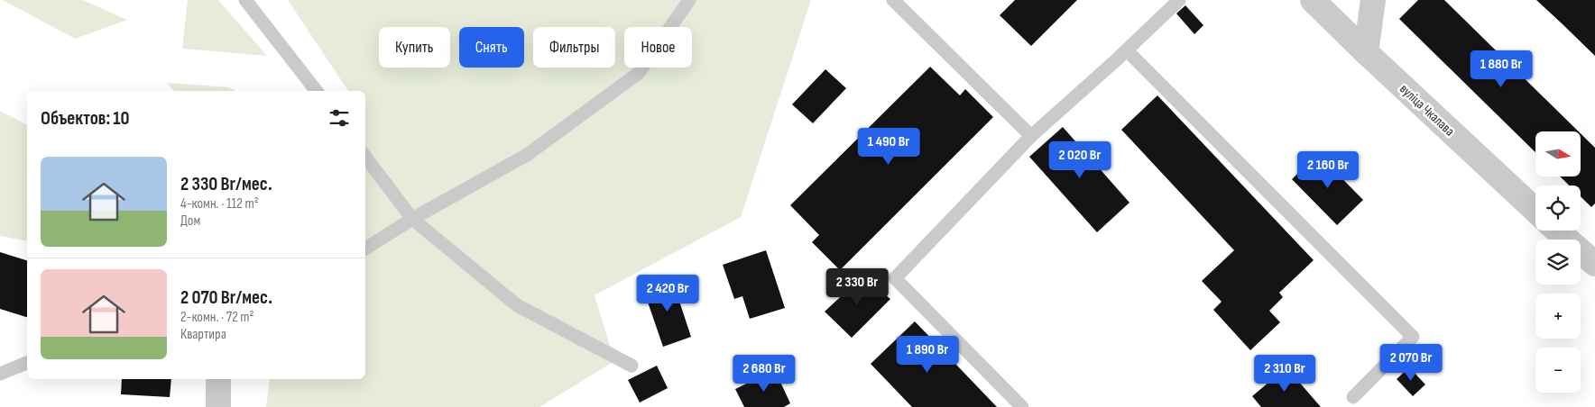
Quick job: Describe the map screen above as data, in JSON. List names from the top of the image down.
{
  "streets": {
    "street": ["вуліца Чкалава"]
  },
  "north": "right",
  "page": {
    "chip": [
      "Купить",
      "Снять",
      "Фильтры",
      "Новое"
    ],
    "price": [
      "1 880 Br",
      "1 490 Br",
      "2 020 Br",
      "2 160 Br",
      "2 330 Br",
      "2 420 Br",
      "1 890 Br",
      "2 070 Br",
      "2 680 Br",
      "2 310 Br"
    ],
    "heading": "Объектов: 10",
    "map_buttons": ["+", "−"],
    "list": [
      {
        "name": "2 330 Br/мес.",
        "note": "4-комн. · 112 m² · Дом"
      },
      {
        "name": "2 070 Br/мес.",
        "note": "2-комн. · 72 m² · Квартира"
      }
    ]
  }
}
